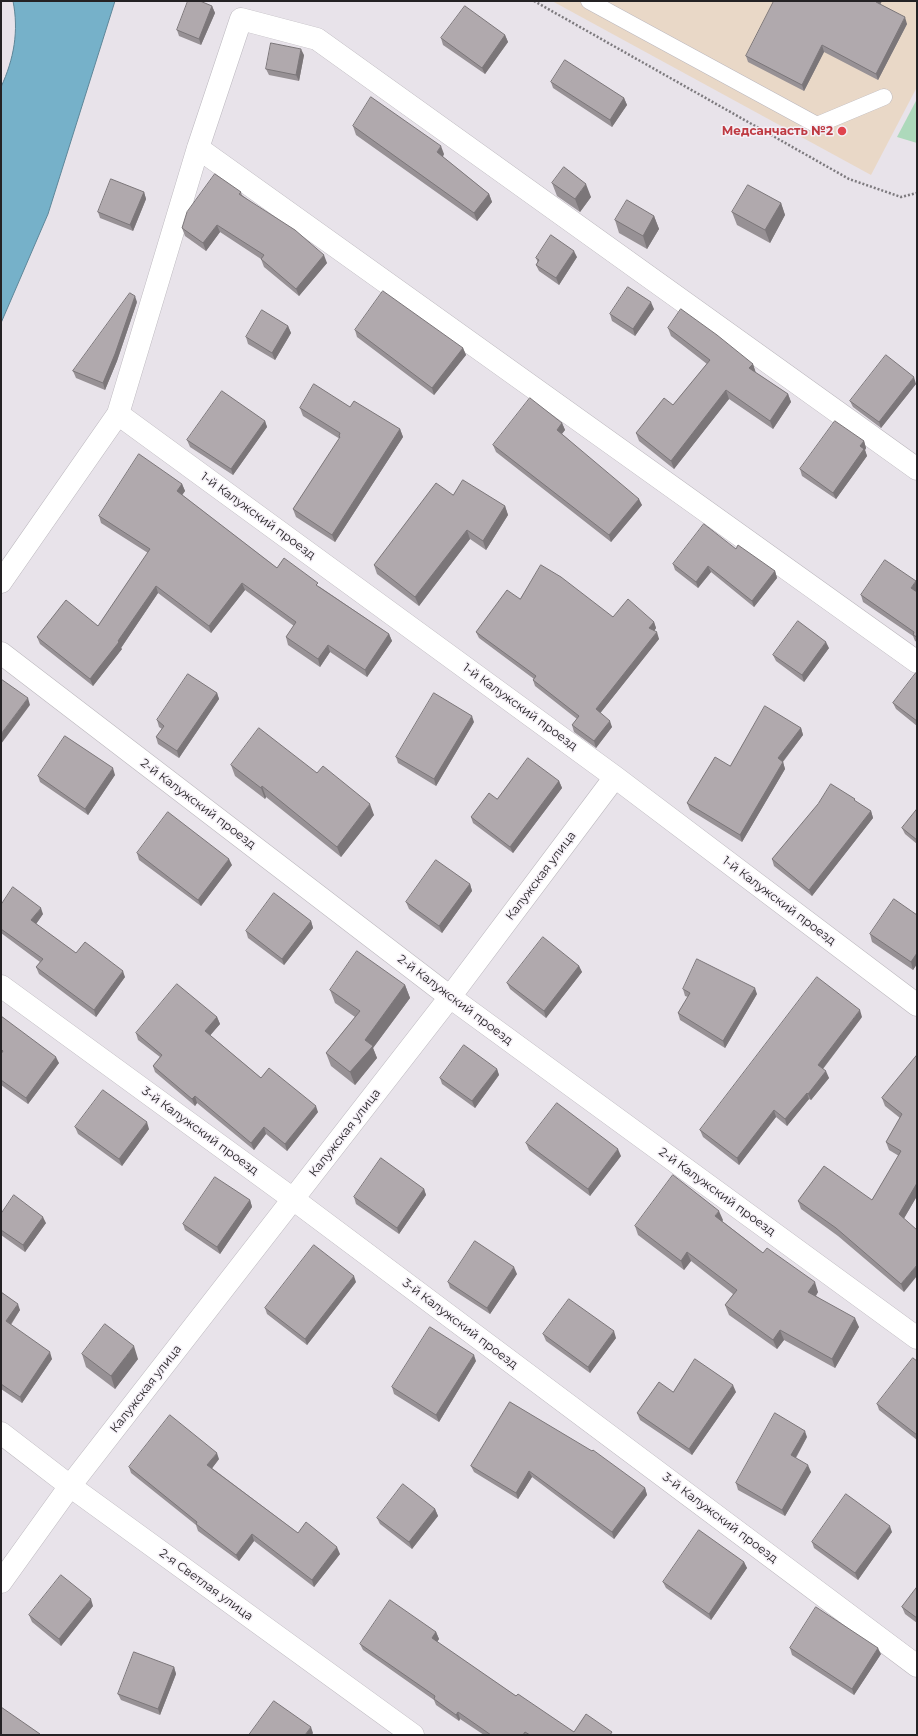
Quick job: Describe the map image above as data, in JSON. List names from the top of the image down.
{
  "streets": {
    "street": [
      "1-й Калужский проезд",
      "2-й Калужский проезд",
      "Калужская улица",
      "3-й Калужский проезд",
      "2-я Светлая улица"
    ]
  },
  "crossings": [
    ["1-й Калужский проезд", "Калужская улица"],
    ["2-й Калужский проезд", "Калужская улица"],
    ["Калужская улица", "3-й Калужский проезд"],
    ["Калужская улица", "2-я Светлая улица"]
  ],
  "places": ["Медсанчасть №2"]
}
